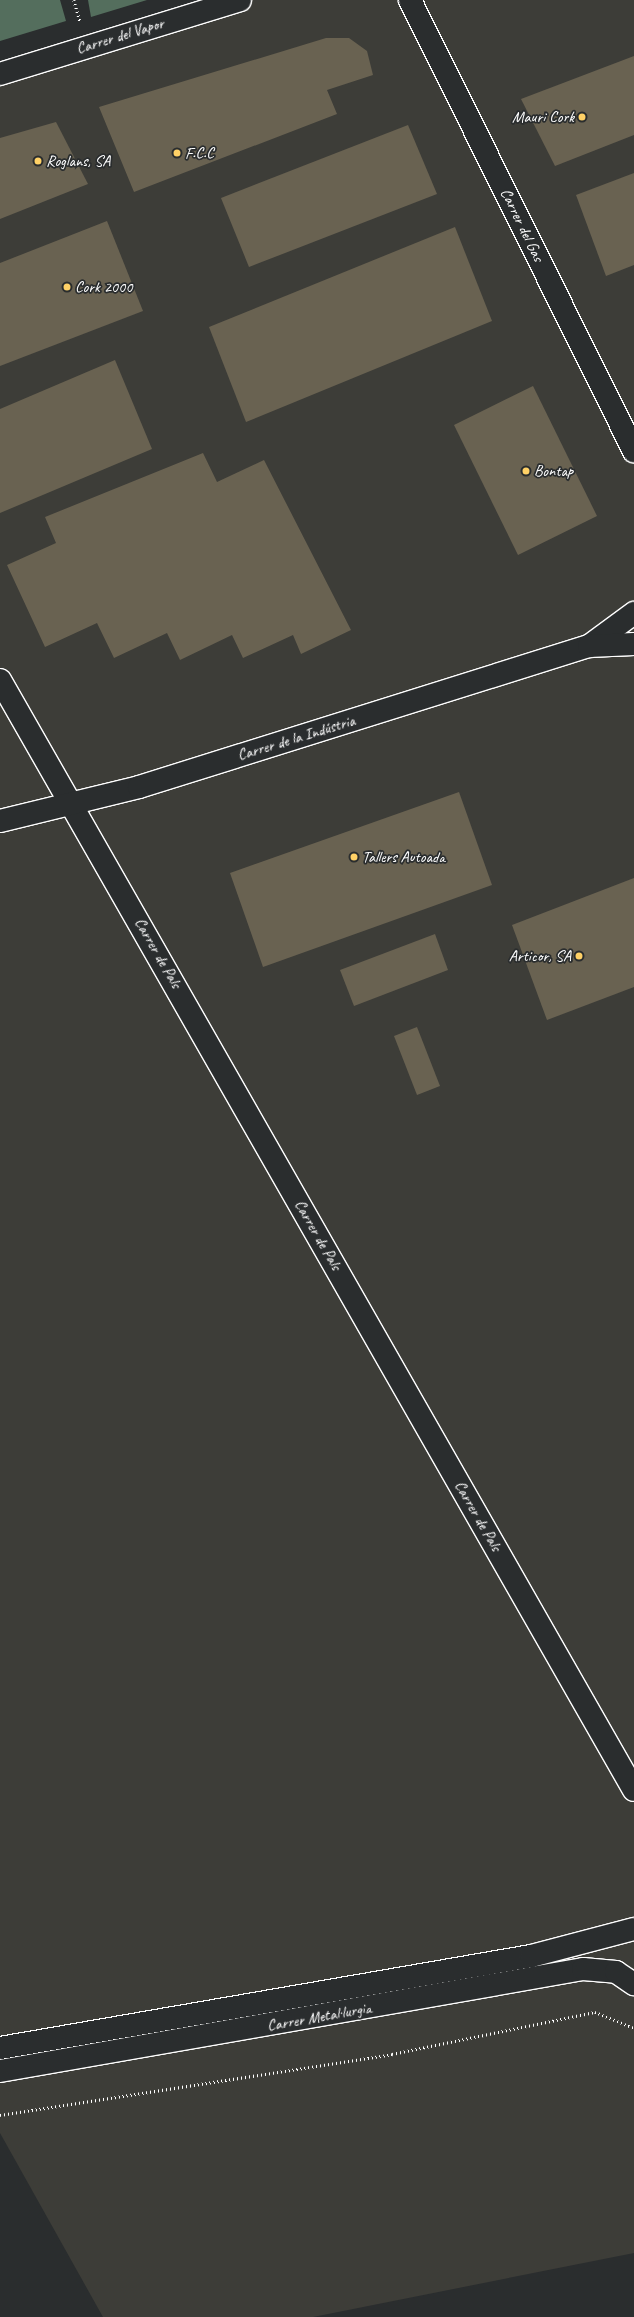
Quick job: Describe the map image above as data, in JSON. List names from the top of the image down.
{
  "streets": {
    "street": [
      "Carrer del Vapor",
      "Carrer del Gas",
      "Carrer de la Indústria",
      "Carrer de Pals",
      "Carrer Metal·lurgia"
    ]
  },
  "crossings": [
    ["Carrer de la Indústria", "Carrer de Pals"]
  ],
  "places": [
    "Mauri Cork",
    "F.C.C",
    "Roglans, SA",
    "Cork 2000",
    "Bontap",
    "Tallers Autoada",
    "Articor, SA"
  ]
}
